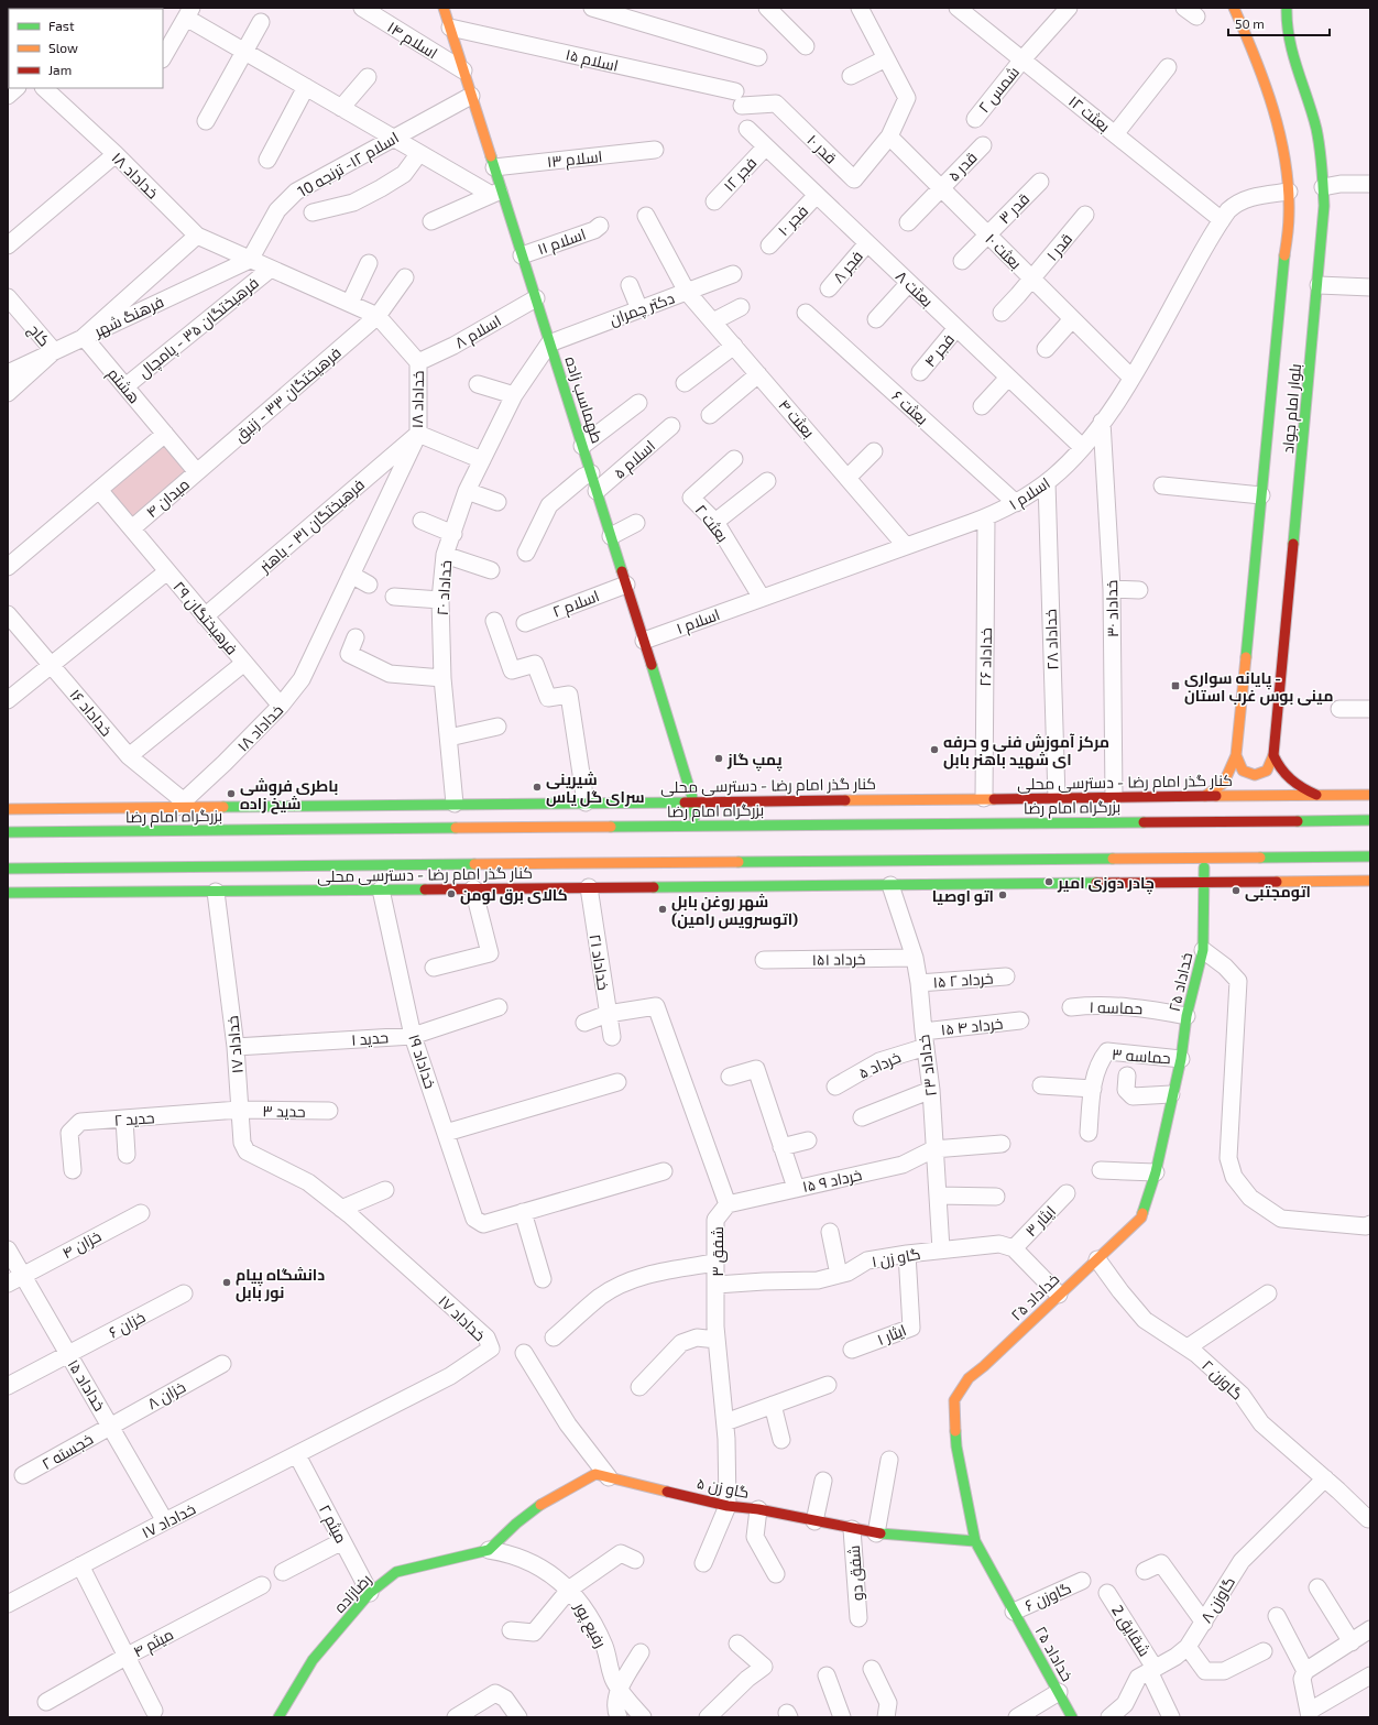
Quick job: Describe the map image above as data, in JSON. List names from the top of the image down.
{
  "streets": {
    "main road": [
      "طهماسب زاده",
      "بلوار امام جواد",
      "کنار گذر امام رضا - دسترسی محلی",
      "بزرگراه امام رضا",
      "خداداد ۲۵",
      "گاو زن ۵",
      "رضازاده"
    ],
    "street": [
      "اسلام ۱۴",
      "اسلام ۱۵",
      "شمس ۲",
      "بعثت ۱۲",
      "قدر ۱۰",
      "اسلام ۱۳",
      "اسلام ۱۲- ترنجه 10",
      "قدر ۵",
      "فجر ۱۲",
      "خداداد ۱۸",
      "قدر ۳",
      "فجر ۱۰",
      "اسلام ۱۱",
      "قدر ۱",
      "بعثت ۱۰",
      "فجر ۸",
      "بعثت ۸",
      "دکتر چمران",
      "فرهنگ شهر",
      "فرهیختگان ۳۵ - پامچال",
      "اسلام ۸",
      "کاج",
      "فجر ۴",
      "هشتم",
      "فرهیختگان ۳۳ - زنبق",
      "بعثت ۶",
      "بعثت ۴",
      "اسلام ۵",
      "اسلام ۱",
      "میدان ۴",
      "بعثت ۲",
      "فرهیختگان ۳۱ - باهنر",
      "خداداد ۲۰",
      "اسلام ۲",
      "خداداد ۳۰",
      "فرهیختگان ۲۹",
      "خداداد ۲۸",
      "خداداد ۲۶",
      "خداداد ۱۶",
      "۱۵خرداد ۱",
      "خداداد ۲۱",
      "۱۵ خرداد ۲",
      "حماسه ۱",
      "۱۵ خرداد ۴",
      "حدید ۱",
      "خداداد ۱۷",
      "حماسه ۳",
      "خداداد ۱۹",
      "خرداد ۵",
      "خداداد ۲۳",
      "حدید ۳",
      "حدید ۲",
      "۱۵ خرداد ۹",
      "ایثار ۳",
      "خزان ۴",
      "شفق ۳",
      "گاو زن ۱",
      "خزان ۶",
      "ایثار ۱",
      "گاوزن ۲",
      "خداداد ۱۵",
      "خزان ۸",
      "خجسته ۲",
      "میثم ۲",
      "شفق دو",
      "گاوزن ۶",
      "گاوزن ۸",
      "رفیع پور",
      "شقایق 2",
      "میثم ۴"
    ]
  },
  "crossings": [
    ["اسلام ۱۴", "طهماسب زاده"],
    ["اسلام ۱۵", "قدر ۱۰"],
    ["اسلام ۱۵", "طهماسب زاده"],
    ["شمس ۲", "بعثت ۱۲"],
    ["بعثت ۱۲", "اسلام ۱"],
    ["قدر ۱۰", "بعثت ۱۰"],
    ["اسلام ۱۳", "طهماسب زاده"],
    ["اسلام ۱۲- ترنجه 10", "خداداد ۱۸"],
    ["اسلام ۱۲- ترنجه 10", "فرهنگ شهر"],
    ["اسلام ۱۲- ترنجه 10", "طهماسب زاده"],
    ["قدر ۵", "بعثت ۱۰"],
    ["فجر ۱۲", "بعثت ۸"],
    ["خداداد ۱۸", "فرهنگ شهر"],
    ["خداداد ۱۸", "فرهیختگان ۳۵ - پامچال"],
    ["خداداد ۱۸", "اسلام ۸"],
    ["خداداد ۱۸", "فرهیختگان ۳۳ - زنبق"],
    ["خداداد ۱۸", "فرهیختگان ۳۱ - باهنر"],
    ["خداداد ۱۸", "فرهیختگان ۲۹"],
    ["خداداد ۱۸", "خداداد ۱۶"],
    ["خداداد ۱۸", "کنار گذر امام رضا - دسترسی محلی"],
    ["قدر ۳", "بعثت ۱۰"],
    ["فجر ۱۰", "بعثت ۸"],
    ["اسلام ۱۱", "طهماسب زاده"],
    ["قدر ۱", "بعثت ۱۰"],
    ["بعثت ۱۰", "اسلام ۱"],
    ["فجر ۸", "بعثت ۸"],
    ["بعثت ۸", "فجر ۴"],
    ["بعثت ۸", "اسلام ۱"],
    ["دکتر چمران", "طهماسب زاده"],
    ["دکتر چمران", "بعثت ۴"],
    ["دکتر چمران", "خداداد ۲۰"],
    ["فرهنگ شهر", "کاج"],
    ["فرهنگ شهر", "هشتم"],
    ["فرهیختگان ۳۵ - پامچال", "هشتم"],
    ["اسلام ۸", "طهماسب زاده"],
    ["هشتم", "میدان ۴"],
    ["فرهیختگان ۳۳ - زنبق", "میدان ۴"],
    ["طهماسب زاده", "اسلام ۵"],
    ["طهماسب زاده", "اسلام ۱"],
    ["طهماسب زاده", "خداداد ۲۰"],
    ["طهماسب زاده", "اسلام ۲"],
    ["طهماسب زاده", "کنار گذر امام رضا - دسترسی محلی"],
    ["طهماسب زاده", "بزرگراه امام رضا"],
    ["بعثت ۶", "اسلام ۱"],
    ["بلوار امام جواد", "اسلام ۱"],
    ["بلوار امام جواد", "کنار گذر امام رضا - دسترسی محلی"],
    ["بعثت ۴", "اسلام ۱"],
    ["اسلام ۱", "بعثت ۲"],
    ["اسلام ۱", "خداداد ۳۰"],
    ["اسلام ۱", "خداداد ۲۸"],
    ["اسلام ۱", "خداداد ۲۶"],
    ["میدان ۴", "فرهیختگان ۲۹"],
    ["فرهیختگان ۳۱ - باهنر", "فرهیختگان ۲۹"],
    ["خداداد ۲۰", "کنار گذر امام رضا - دسترسی محلی"],
    ["خداداد ۳۰", "کنار گذر امام رضا - دسترسی محلی"],
    ["خداداد ۲۸", "کنار گذر امام رضا - دسترسی محلی"],
    ["خداداد ۲۶", "کنار گذر امام رضا - دسترسی محلی"],
    ["خداداد ۱۶", "کنار گذر امام رضا - دسترسی محلی"],
    ["کنار گذر امام رضا - دسترسی محلی", "خداداد ۲۱"],
    ["کنار گذر امام رضا - دسترسی محلی", "خداداد ۲۵"],
    ["کنار گذر امام رضا - دسترسی محلی", "خداداد ۱۷"],
    ["کنار گذر امام رضا - دسترسی محلی", "خداداد ۱۹"],
    ["کنار گذر امام رضا - دسترسی محلی", "خداداد ۲۳"],
    ["۱۵خرداد ۱", "خداداد ۲۳"],
    ["خداداد ۲۱", "شفق ۳"],
    ["۱۵ خرداد ۲", "خداداد ۲۳"],
    ["خداداد ۲۵", "حماسه ۱"],
    ["خداداد ۲۵", "حماسه ۳"],
    ["خداداد ۲۵", "گاوزن ۲"],
    ["خداداد ۲۵", "گاو زن ۵"],
    ["خداداد ۲۵", "گاوزن ۶"],
    ["۱۵ خرداد ۴", "خرداد ۵"],
    ["۱۵ خرداد ۴", "خداداد ۲۳"],
    ["حدید ۱", "خداداد ۱۷"],
    ["حدید ۱", "خداداد ۱۹"],
    ["خداداد ۱۷", "حدید ۳"],
    ["خداداد ۱۷", "حدید ۲"],
    ["خداداد ۱۷", "خداداد ۱۵"],
    ["خداداد ۱۷", "میثم ۲"],
    ["خرداد ۵", "خداداد ۲۳"],
    ["خداداد ۲۳", "۱۵ خرداد ۹"],
    ["خداداد ۲۳", "گاو زن ۱"],
    ["حدید ۳", "حدید ۲"],
    ["۱۵ خرداد ۹", "شفق ۳"],
    ["ایثار ۳", "گاو زن ۱"],
    ["خزان ۴", "خداداد ۱۵"],
    ["شفق ۳", "گاو زن ۱"],
    ["شفق ۳", "گاو زن ۵"],
    ["گاو زن ۱", "ایثار ۱"],
    ["خزان ۶", "خداداد ۱۵"],
    ["گاوزن ۲", "گاوزن ۸"],
    ["خداداد ۱۵", "خزان ۸"],
    ["خداداد ۱۵", "خجسته ۲"],
    ["خزان ۸", "خجسته ۲"],
    ["گاو زن ۵", "شفق دو"],
    ["گاو زن ۵", "رضازاده"],
    ["گاو زن ۵", "رفیع پور"],
    ["میثم ۲", "رضازاده"],
    ["رضازاده", "رفیع پور"],
    ["گاوزن ۸", "شقایق 2"]
  ],
  "places": {
    "transit": ["پایانه سواری - مینی بوس غرب استان"],
    "other": [
      "مرکز آموزش فنی و حرفه ای شهید باهنر بابل",
      "پمپ گاز",
      "شیرینی سرای گل یاس",
      "باطری فروشی شیخ زاده",
      "چادر دوزی امیر",
      "اتومجتبی",
      "کالای برق لومن",
      "اتو اوصیا",
      "شهر روغن بابل (اتوسرویس رامین)",
      "دانشگاه پیام نور بابل"
    ]
  },
  "legend": ["Fast", "Slow", "Jam"],
  "scale_bar": "50 m"
}
